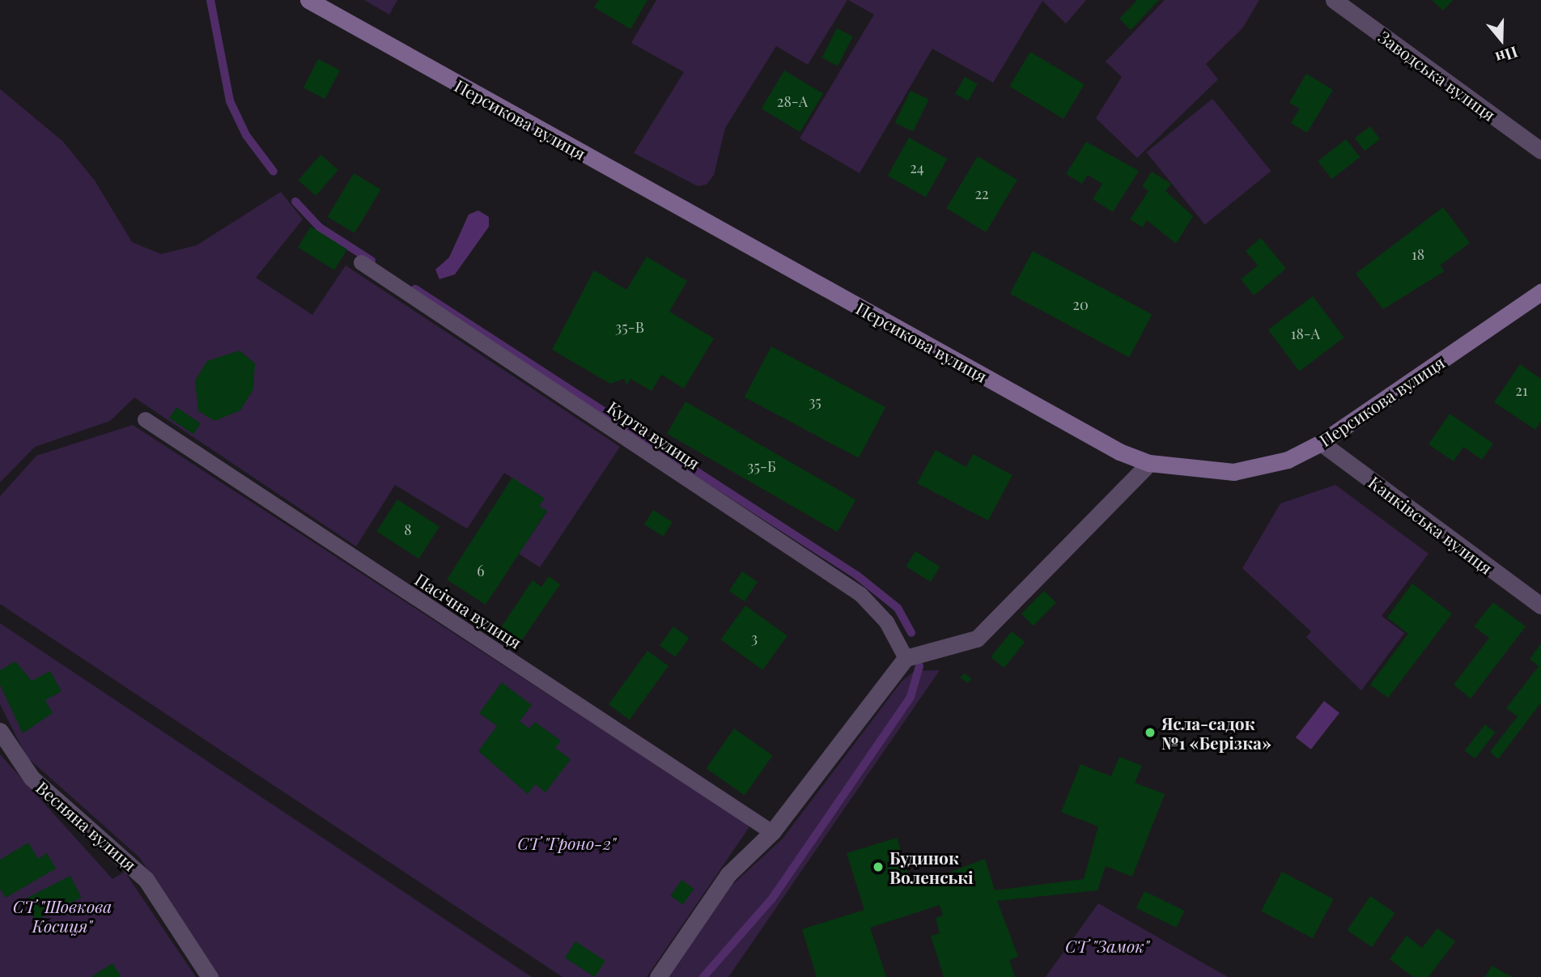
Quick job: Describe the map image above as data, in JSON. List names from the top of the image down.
{
  "streets": {
    "main road": ["Персикова вулиця"],
    "street": ["Заводська вулиця", "Канківська вулиця", "Весняна вулиця"],
    "lane": ["Курта вулиця", "Пасічна вулиця"]
  },
  "crossings": [
    ["Персикова вулиця", "Канківська вулиця"]
  ],
  "parks": ["СТ \"Гроно-2\"", "СТ \"Шовкова Косиця\"", "СТ \"Замок\""],
  "places": ["Ясла-садок №1 «Берізка»", "Будинок Воленські"],
  "house_numbers": [
    "28-А",
    "24",
    "22",
    "18",
    "20",
    "35-В",
    "18-А",
    "21",
    "35",
    "35-Б",
    "8",
    "6",
    "3"
  ],
  "north": "bottom"
}
